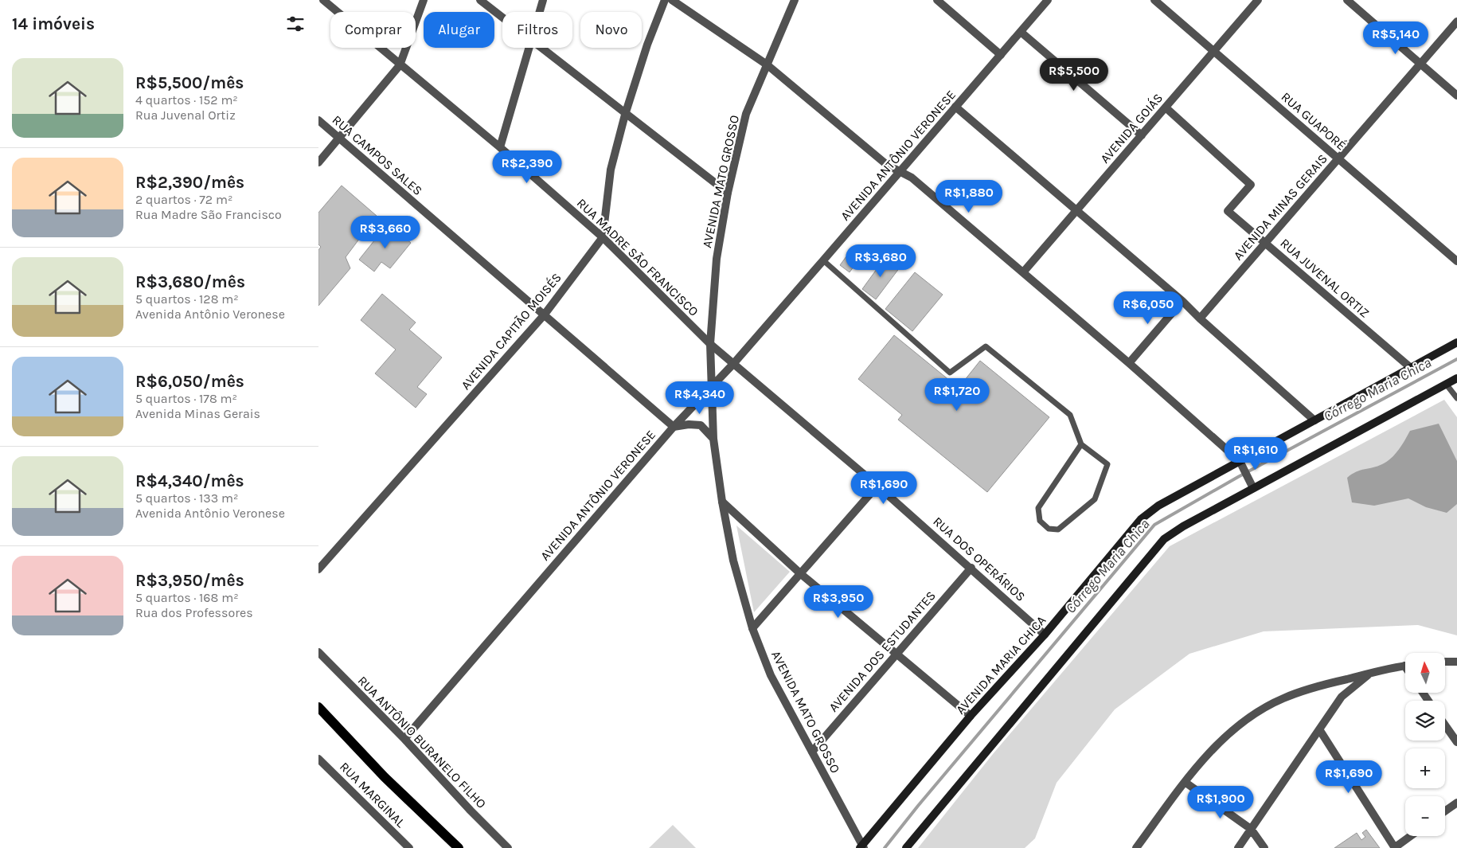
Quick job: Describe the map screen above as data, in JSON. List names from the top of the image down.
{
  "streets": {
    "main road": ["AVENIDA MARIA CHICA"],
    "street": [
      "RUA GUAPORÉ",
      "AVENIDA GOIÁS",
      "RUA CAMPOS SALES",
      "AVENIDA ANTÔNIO VERONESE",
      "AVENIDA MATO GROSSO",
      "AVENIDA MINAS GERAIS",
      "RUA MADRE SÃO FRANCISCO",
      "RUA JUVENAL ORTIZ",
      "AVENIDA CAPITÃO MOISÉS",
      "RUA DOS OPERÁRIOS",
      "AVENIDA DOS ESTUDANTES",
      "RUA ANTÔNIO BURANELO FILHO",
      "RUA MARGINAL"
    ]
  },
  "crossings": [
    ["RUA GUAPORÉ", "AVENIDA GOIÁS"],
    ["RUA GUAPORÉ", "AVENIDA MINAS GERAIS"],
    ["AVENIDA GOIÁS", "RUA JUVENAL ORTIZ"],
    ["RUA CAMPOS SALES", "AVENIDA ANTÔNIO VERONESE"],
    ["RUA CAMPOS SALES", "AVENIDA CAPITÃO MOISÉS"],
    ["AVENIDA ANTÔNIO VERONESE", "AVENIDA MATO GROSSO"],
    ["AVENIDA ANTÔNIO VERONESE", "RUA MADRE SÃO FRANCISCO"],
    ["AVENIDA ANTÔNIO VERONESE", "RUA DOS OPERÁRIOS"],
    ["AVENIDA ANTÔNIO VERONESE", "RUA ANTÔNIO BURANELO FILHO"],
    ["AVENIDA MATO GROSSO", "RUA MADRE SÃO FRANCISCO"],
    ["AVENIDA MATO GROSSO", "AVENIDA DOS ESTUDANTES"],
    ["AVENIDA MATO GROSSO", "AVENIDA MARIA CHICA"],
    ["AVENIDA MINAS GERAIS", "RUA JUVENAL ORTIZ"],
    ["RUA MADRE SÃO FRANCISCO", "AVENIDA CAPITÃO MOISÉS"],
    ["RUA MADRE SÃO FRANCISCO", "RUA DOS OPERÁRIOS"],
    ["RUA JUVENAL ORTIZ", "AVENIDA MARIA CHICA"],
    ["RUA DOS OPERÁRIOS", "AVENIDA DOS ESTUDANTES"],
    ["RUA DOS OPERÁRIOS", "AVENIDA MARIA CHICA"]
  ],
  "water": ["Córrego Maria Chica"],
  "north": "top",
  "page": {
    "heading": "14 imóveis",
    "chip": [
      "Comprar",
      "Alugar",
      "Filtros",
      "Novo"
    ],
    "price": [
      "R$5,140",
      "R$5,500",
      "R$2,390",
      "R$1,880",
      "R$3,660",
      "R$3,680",
      "R$6,050",
      "R$1,720",
      "R$4,340",
      "R$1,610",
      "R$1,690",
      "R$3,950",
      "R$1,690",
      "R$1,900"
    ],
    "list": [
      {
        "name": "R$5,500/mês",
        "note": "4 quartos · 152 m² · Rua Juvenal Ortiz"
      },
      {
        "name": "R$2,390/mês",
        "note": "2 quartos · 72 m² · Rua Madre São Francisco"
      },
      {
        "name": "R$3,680/mês",
        "note": "5 quartos · 128 m² · Avenida Antônio Veronese"
      },
      {
        "name": "R$6,050/mês",
        "note": "5 quartos · 178 m² · Avenida Minas Gerais"
      },
      {
        "name": "R$4,340/mês",
        "note": "5 quartos · 133 m² · Avenida Antônio Veronese"
      },
      {
        "name": "R$3,950/mês",
        "note": "5 quartos · 168 m² · Rua dos Professores"
      }
    ],
    "map_buttons": ["+", "−"]
  }
}
